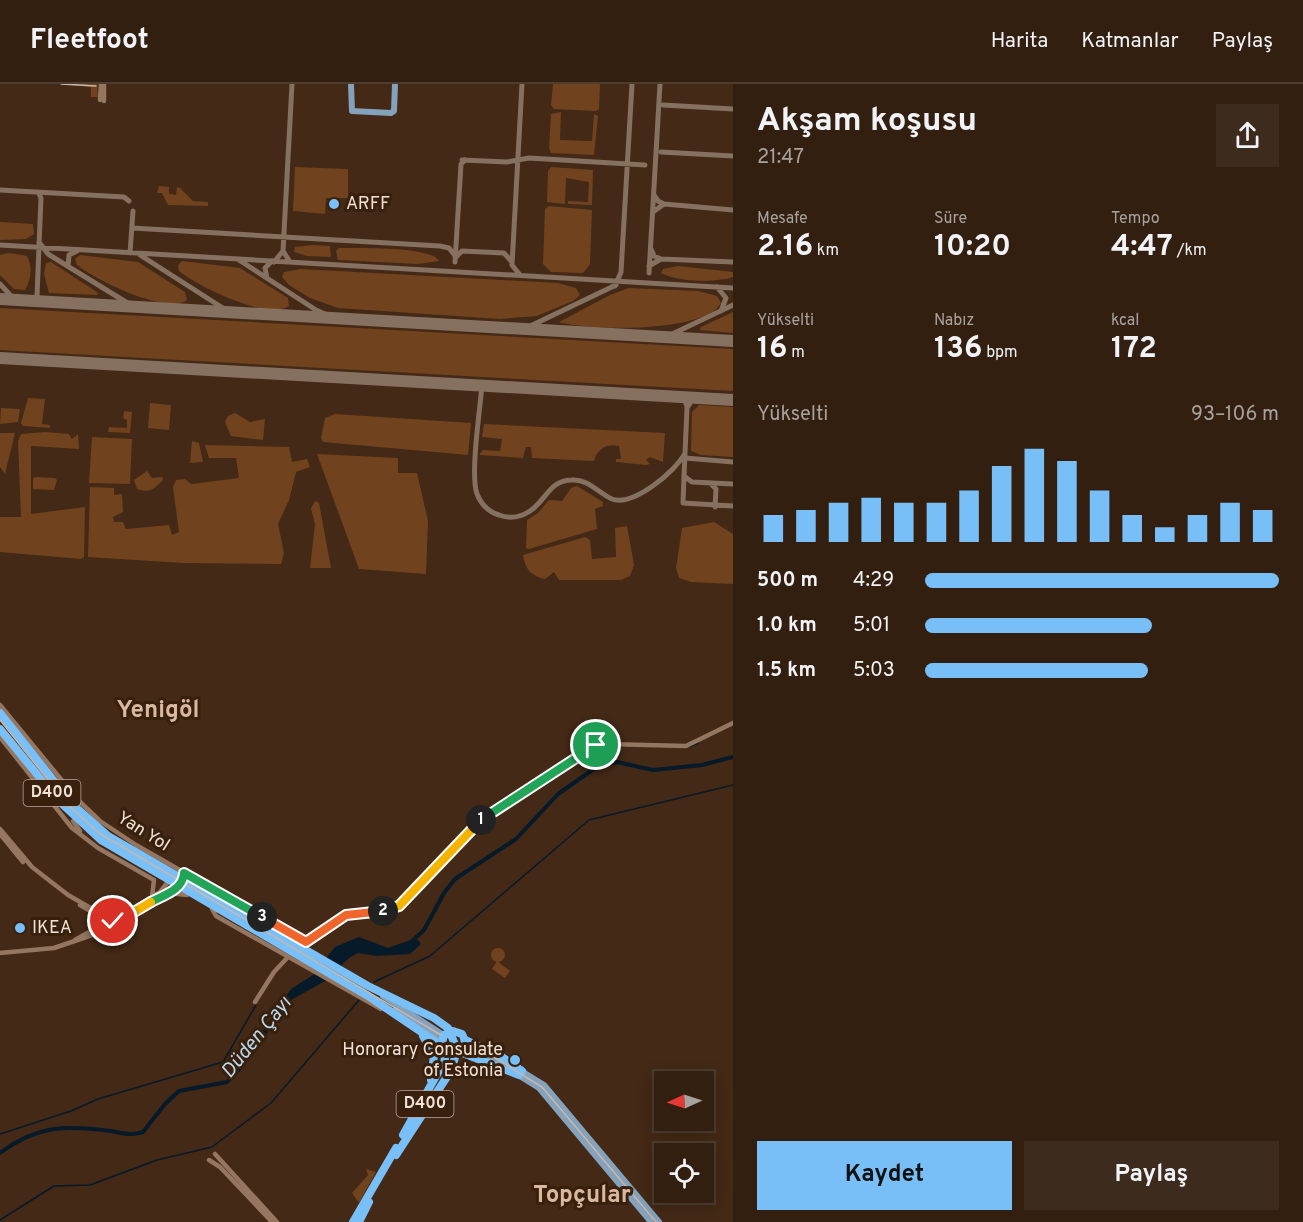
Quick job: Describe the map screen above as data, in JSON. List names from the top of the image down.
{
  "streets": {
    "highway": ["D400"],
    "street": ["Yan Yol"]
  },
  "crossings": [
    ["D400", "Yan Yol"]
  ],
  "districts": ["Yenigöl", "Topçular"],
  "water": ["Düden Çayı"],
  "places": ["ARFF", "IKEA", "Honorary Consulate of Estonia"],
  "north": "left",
  "page": {
    "header": "Fleetfoot",
    "nav": ["Harita", "Katmanlar", "Paylaş"],
    "heading": ["Akşam koşusu", "21:47"],
    "stats": [
      ["Mesafe", "2.16 km"],
      ["Süre", "10:20"],
      ["Tempo", "4:47 /km"],
      ["Yükselti", "16 m"],
      ["Nabız", "136 bpm"],
      ["kcal", "172"]
    ],
    "chart": ["Yükselti", "93–106 m"],
    "list": [
      {
        "name": "500 m",
        "note": "4:29"
      },
      {
        "name": "1.0 km",
        "note": "5:01"
      },
      {
        "name": "1.5 km",
        "note": "5:03"
      }
    ],
    "pins": ["1", "2", "3"],
    "buttons": ["Kaydet", "Paylaş"]
  }
}
